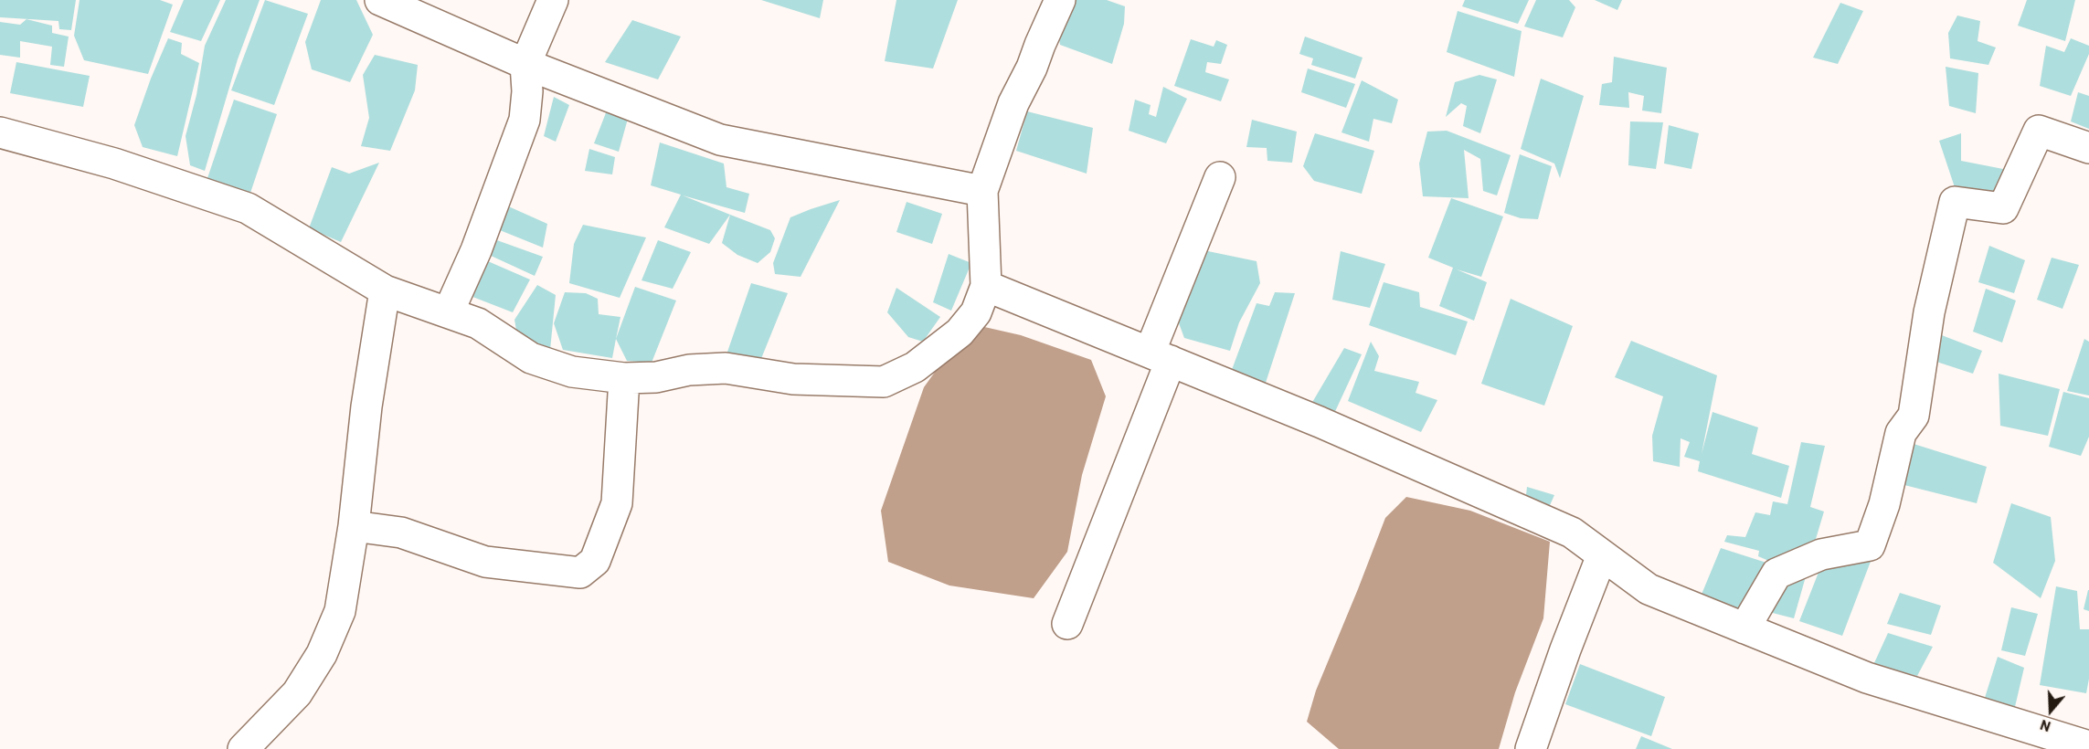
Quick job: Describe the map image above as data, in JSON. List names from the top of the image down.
{
  "north": "bottom"
}
